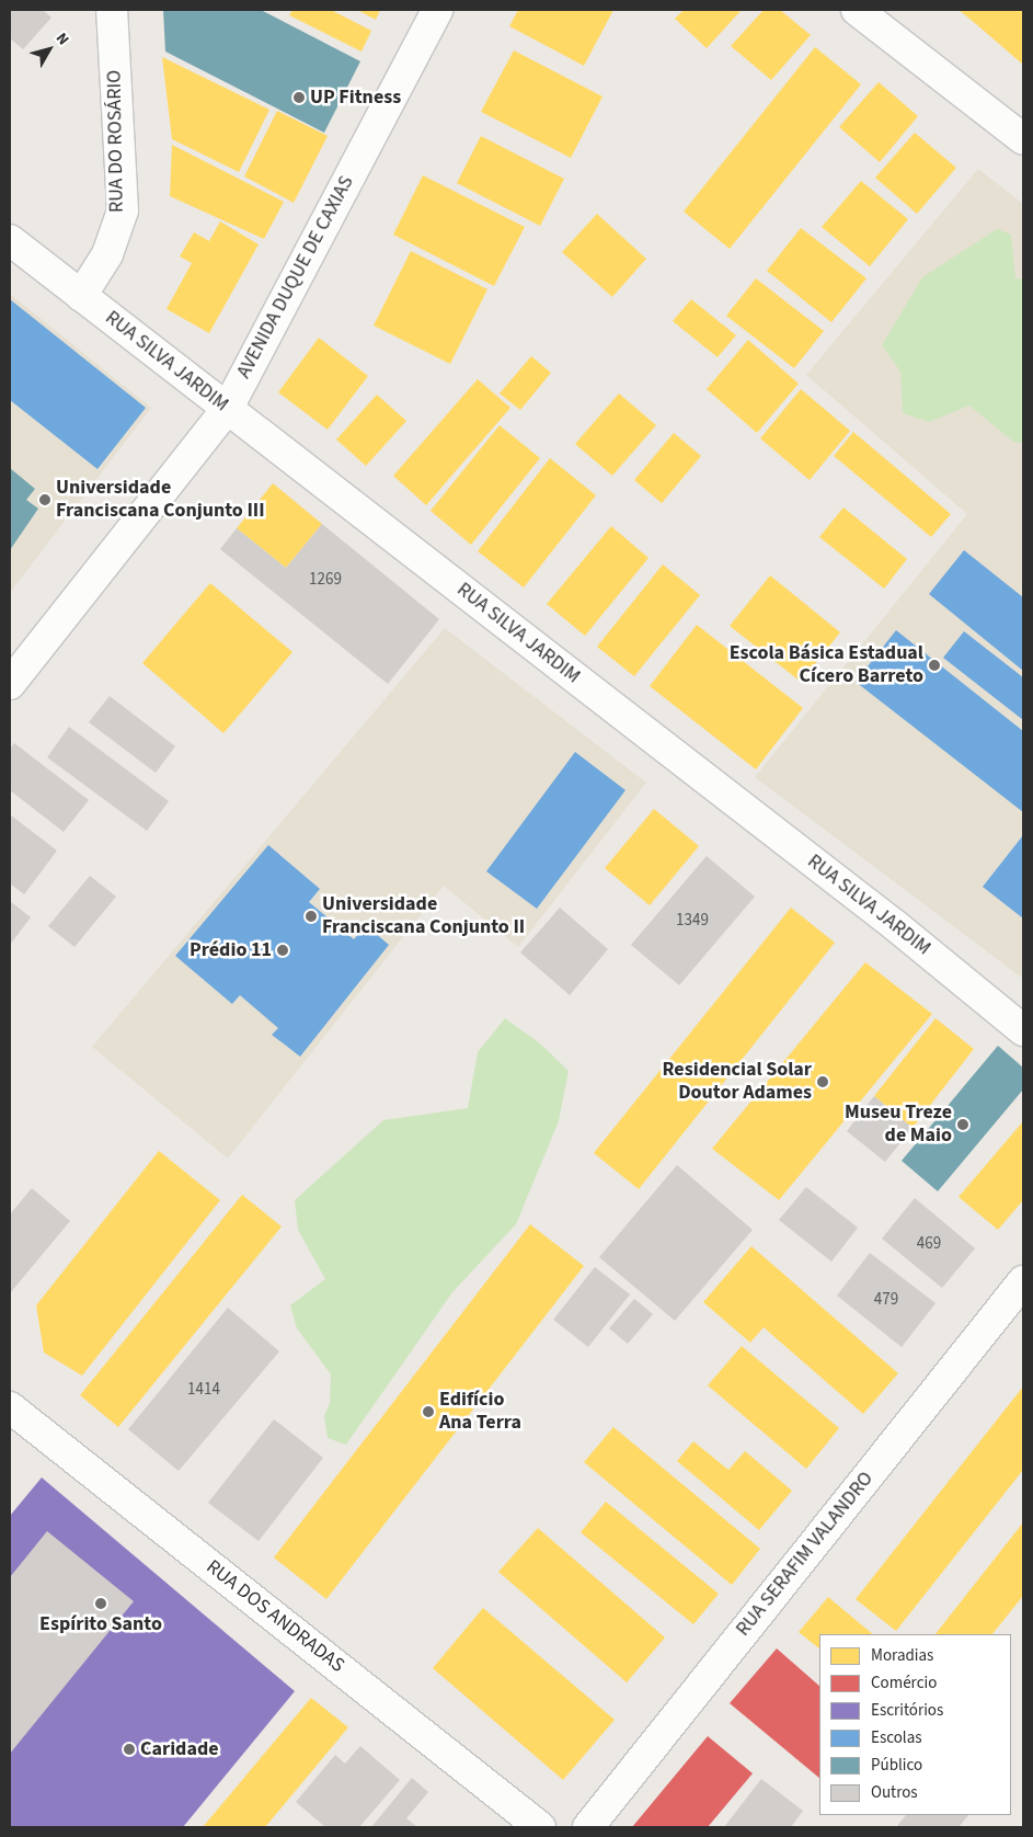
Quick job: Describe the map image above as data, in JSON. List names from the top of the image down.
{
  "streets": {
    "street": [
      "RUA DO ROSÁRIO",
      "AVENIDA DUQUE DE CAXIAS",
      "RUA SILVA JARDIM",
      "RUA SERAFIM VALANDRO",
      "RUA DOS ANDRADAS"
    ]
  },
  "crossings": [
    ["RUA DO ROSÁRIO", "RUA SILVA JARDIM"],
    ["AVENIDA DUQUE DE CAXIAS", "RUA SILVA JARDIM"]
  ],
  "places": [
    "UP Fitness",
    "Universidade Franciscana Conjunto III",
    "Escola Básica Estadual Cícero Barreto",
    "Universidade Franciscana Conjunto II",
    "Prédio 11",
    "Residencial Solar Doutor Adames",
    "Museu Treze de Maio",
    "Edifício Ana Terra",
    "Espírito Santo",
    "Caridade"
  ],
  "house_numbers": [
    "1269",
    "1349",
    "469",
    "479",
    "1414"
  ],
  "legend": [
    "Moradias",
    "Comércio",
    "Escritórios",
    "Escolas",
    "Público",
    "Outros"
  ],
  "north": "top right"
}
